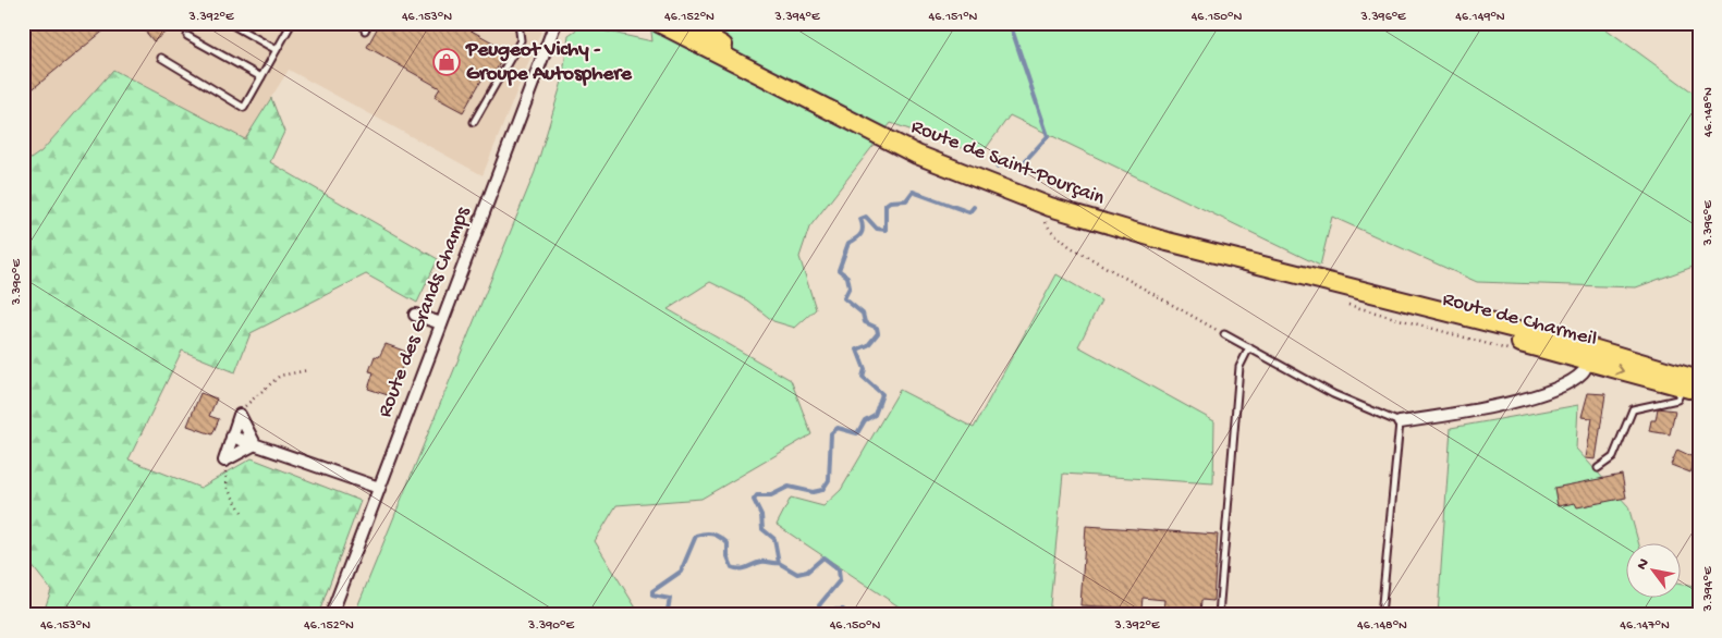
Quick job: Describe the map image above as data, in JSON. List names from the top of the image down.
{
  "streets": {
    "main road": ["Route de Saint-Pourçain", "Route de Charmeil"],
    "street": ["Route des Grands Champs"]
  },
  "crossings": [
    ["Route de Saint-Pourçain", "Route de Charmeil"]
  ],
  "places": {
    "shop": ["Peugeot Vichy - Groupe Autosphere"]
  },
  "north": "top left",
  "coordinates": [
    "3.392°E",
    "46.153°N",
    "46.152°N",
    "3.394°E",
    "46.151°N",
    "46.150°N",
    "3.396°E",
    "46.149°N",
    "46.148°N",
    "3.390°E",
    "46.147°N"
  ]
}
